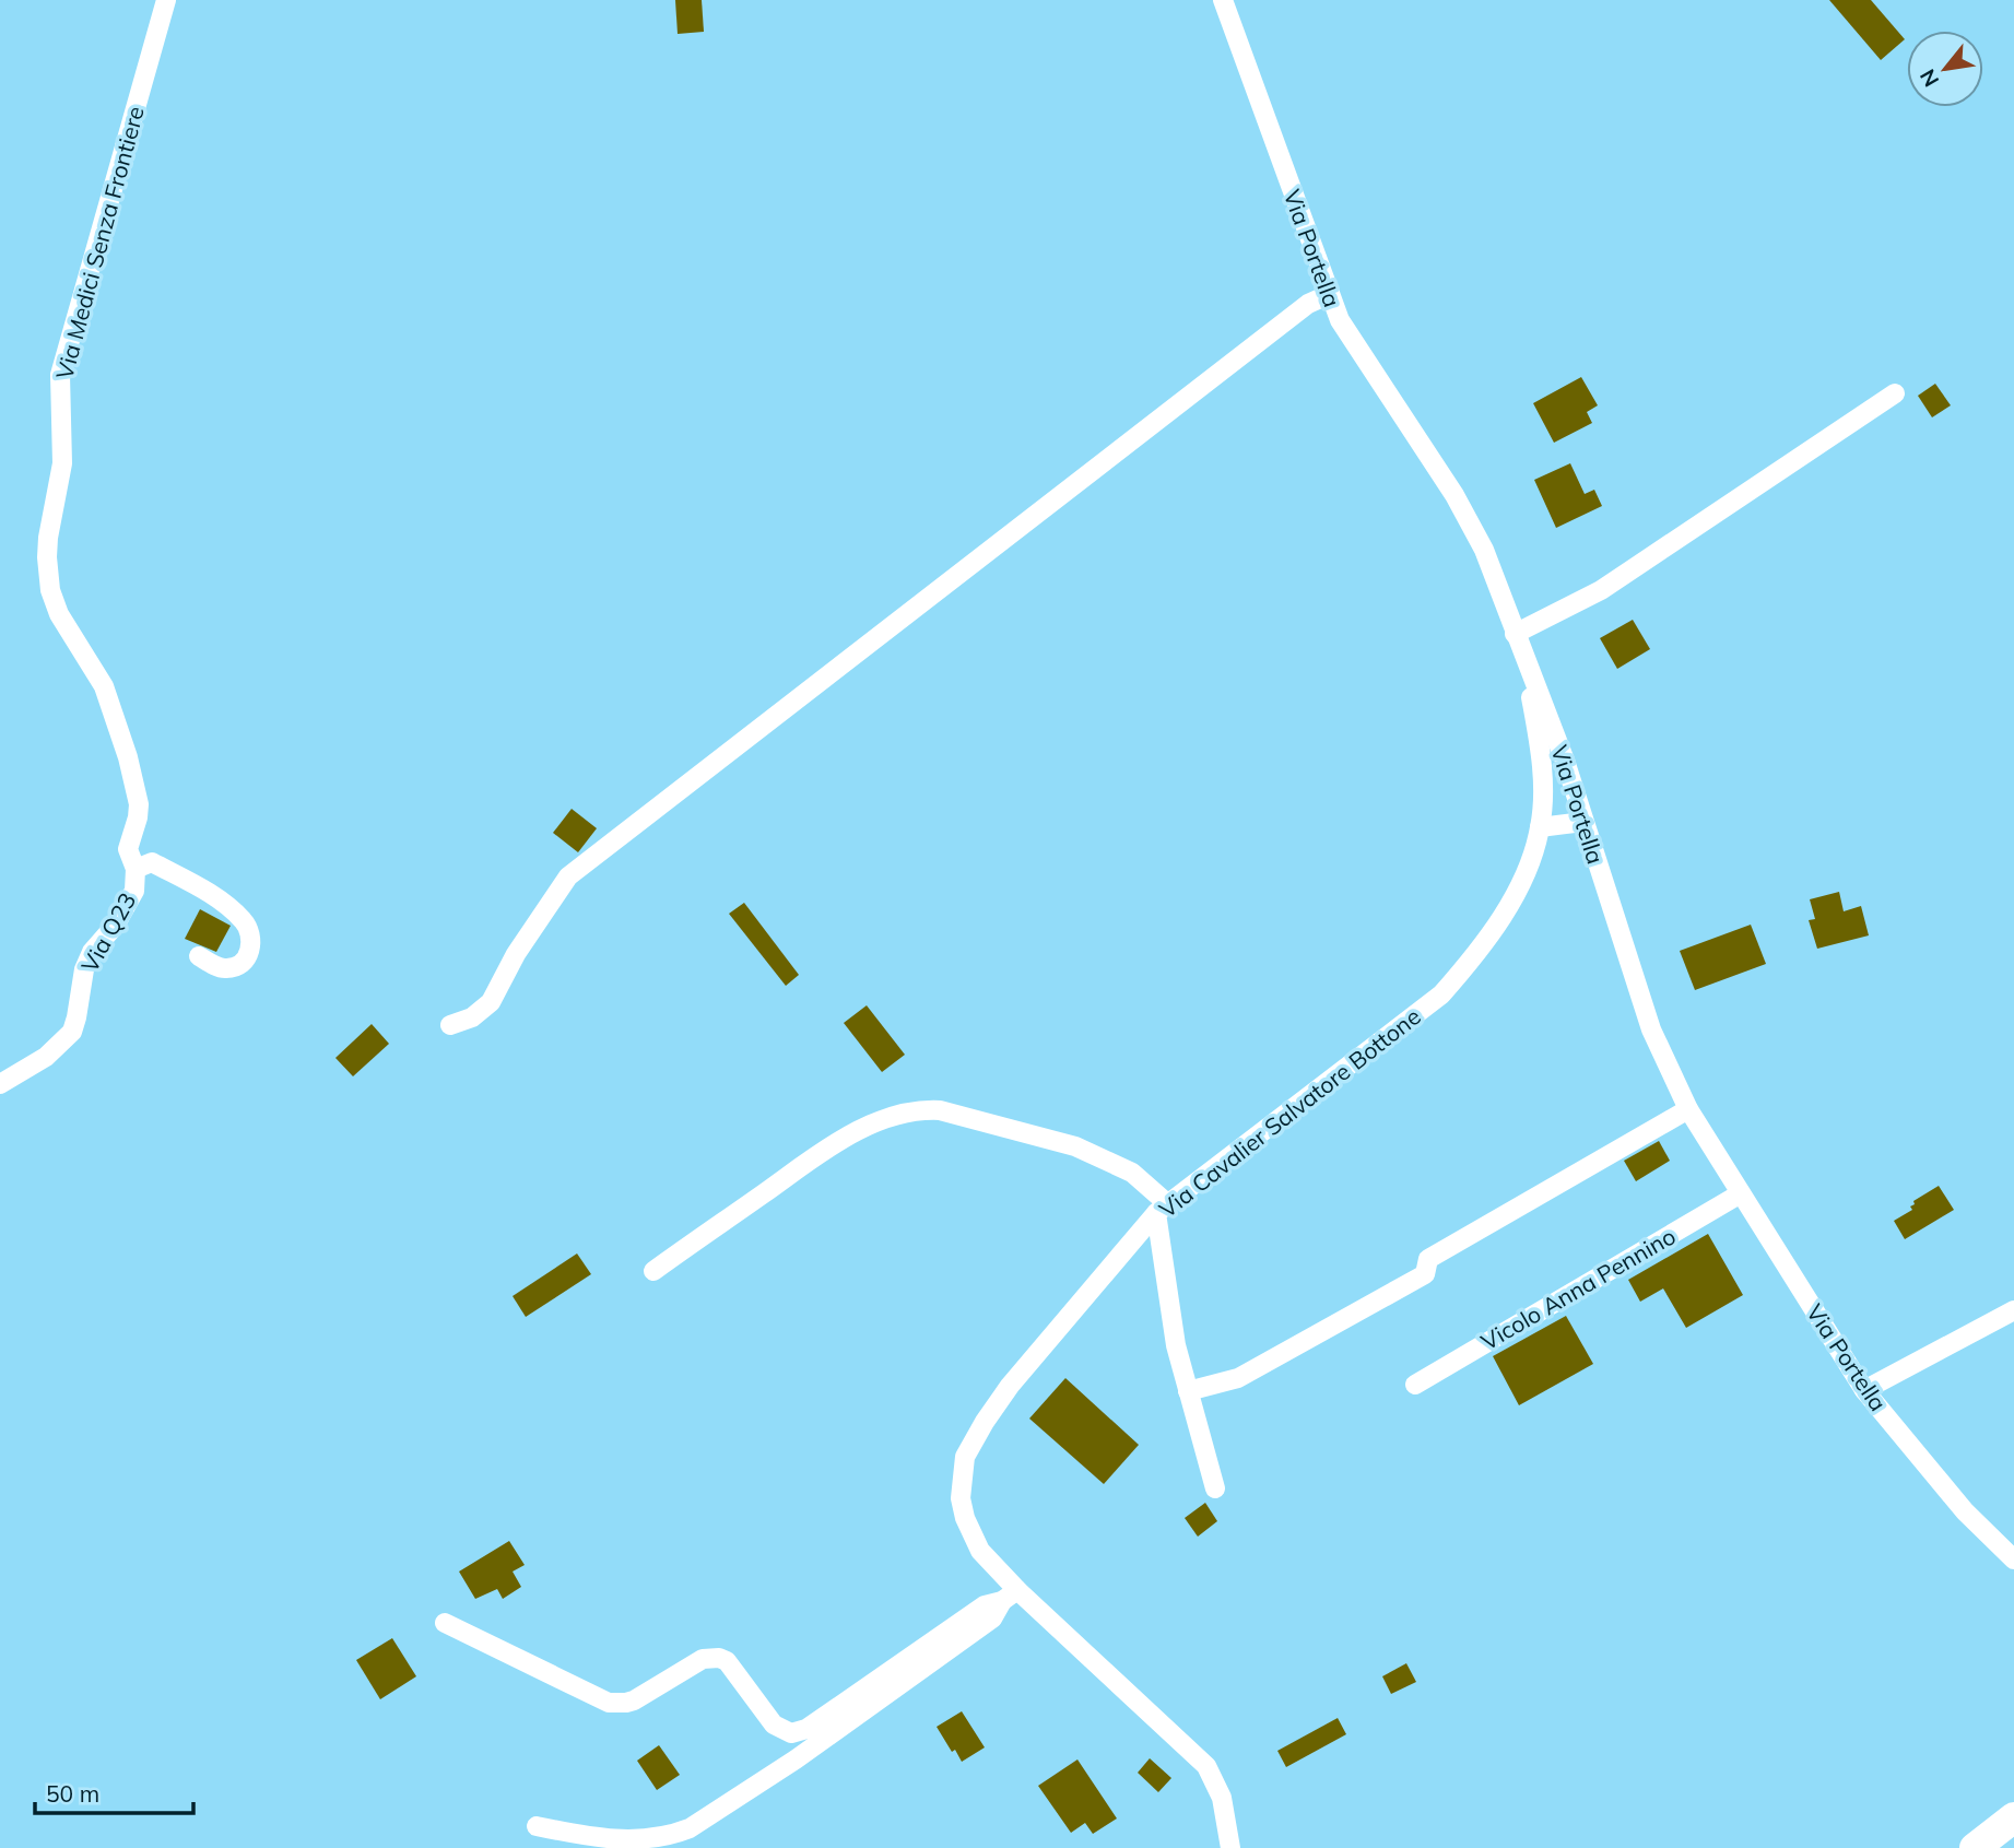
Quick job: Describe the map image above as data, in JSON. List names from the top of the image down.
{
  "streets": {
    "street": [
      "Via Medici Senza Frontiere",
      "Via Portella",
      "Via Q23",
      "Via Cavalier Salvatore Bottone",
      "Vicolo Anna Pennino"
    ]
  },
  "crossings": [
    ["Via Medici Senza Frontiere", "Via Q23"],
    ["Via Portella", "Via Cavalier Salvatore Bottone"],
    ["Via Portella", "Vicolo Anna Pennino"]
  ],
  "scale_bar": "50 m",
  "north": "bottom left"
}
